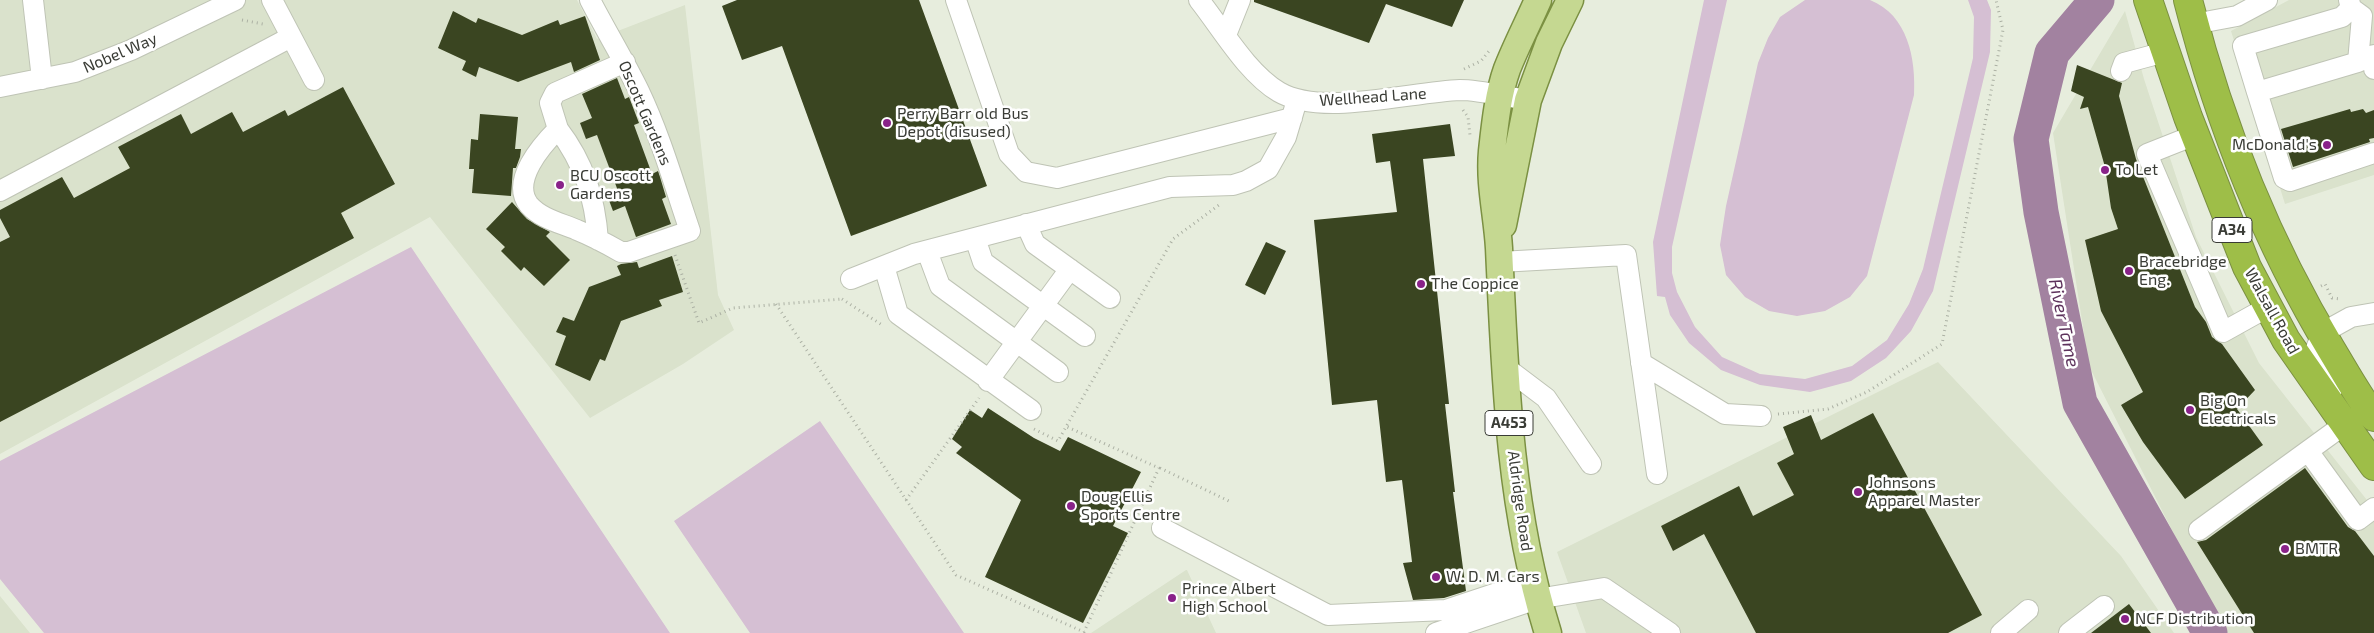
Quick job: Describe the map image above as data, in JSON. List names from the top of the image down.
{
  "streets": {
    "highway": ["A34", "Walsall Road"],
    "main road": ["A453", "Aldridge Road"],
    "street": ["Nobel Way", "Wellhead Lane", "Oscott Gardens"]
  },
  "crossings": [
    ["Wellhead Lane", "Aldridge Road"]
  ],
  "water": ["River Tame"],
  "places": [
    "Perry Barr old Bus Depot (disused)",
    "McDonald's",
    "To Let",
    "BCU Oscott Gardens",
    "Bracebridge Eng.",
    "The Coppice",
    "Big On Electricals",
    "Johnsons Apparel Master",
    "Doug Ellis Sports Centre",
    "BMTR",
    "W. D. M. Cars",
    "Prince Albert High School",
    "NCF Distribution"
  ]
}
